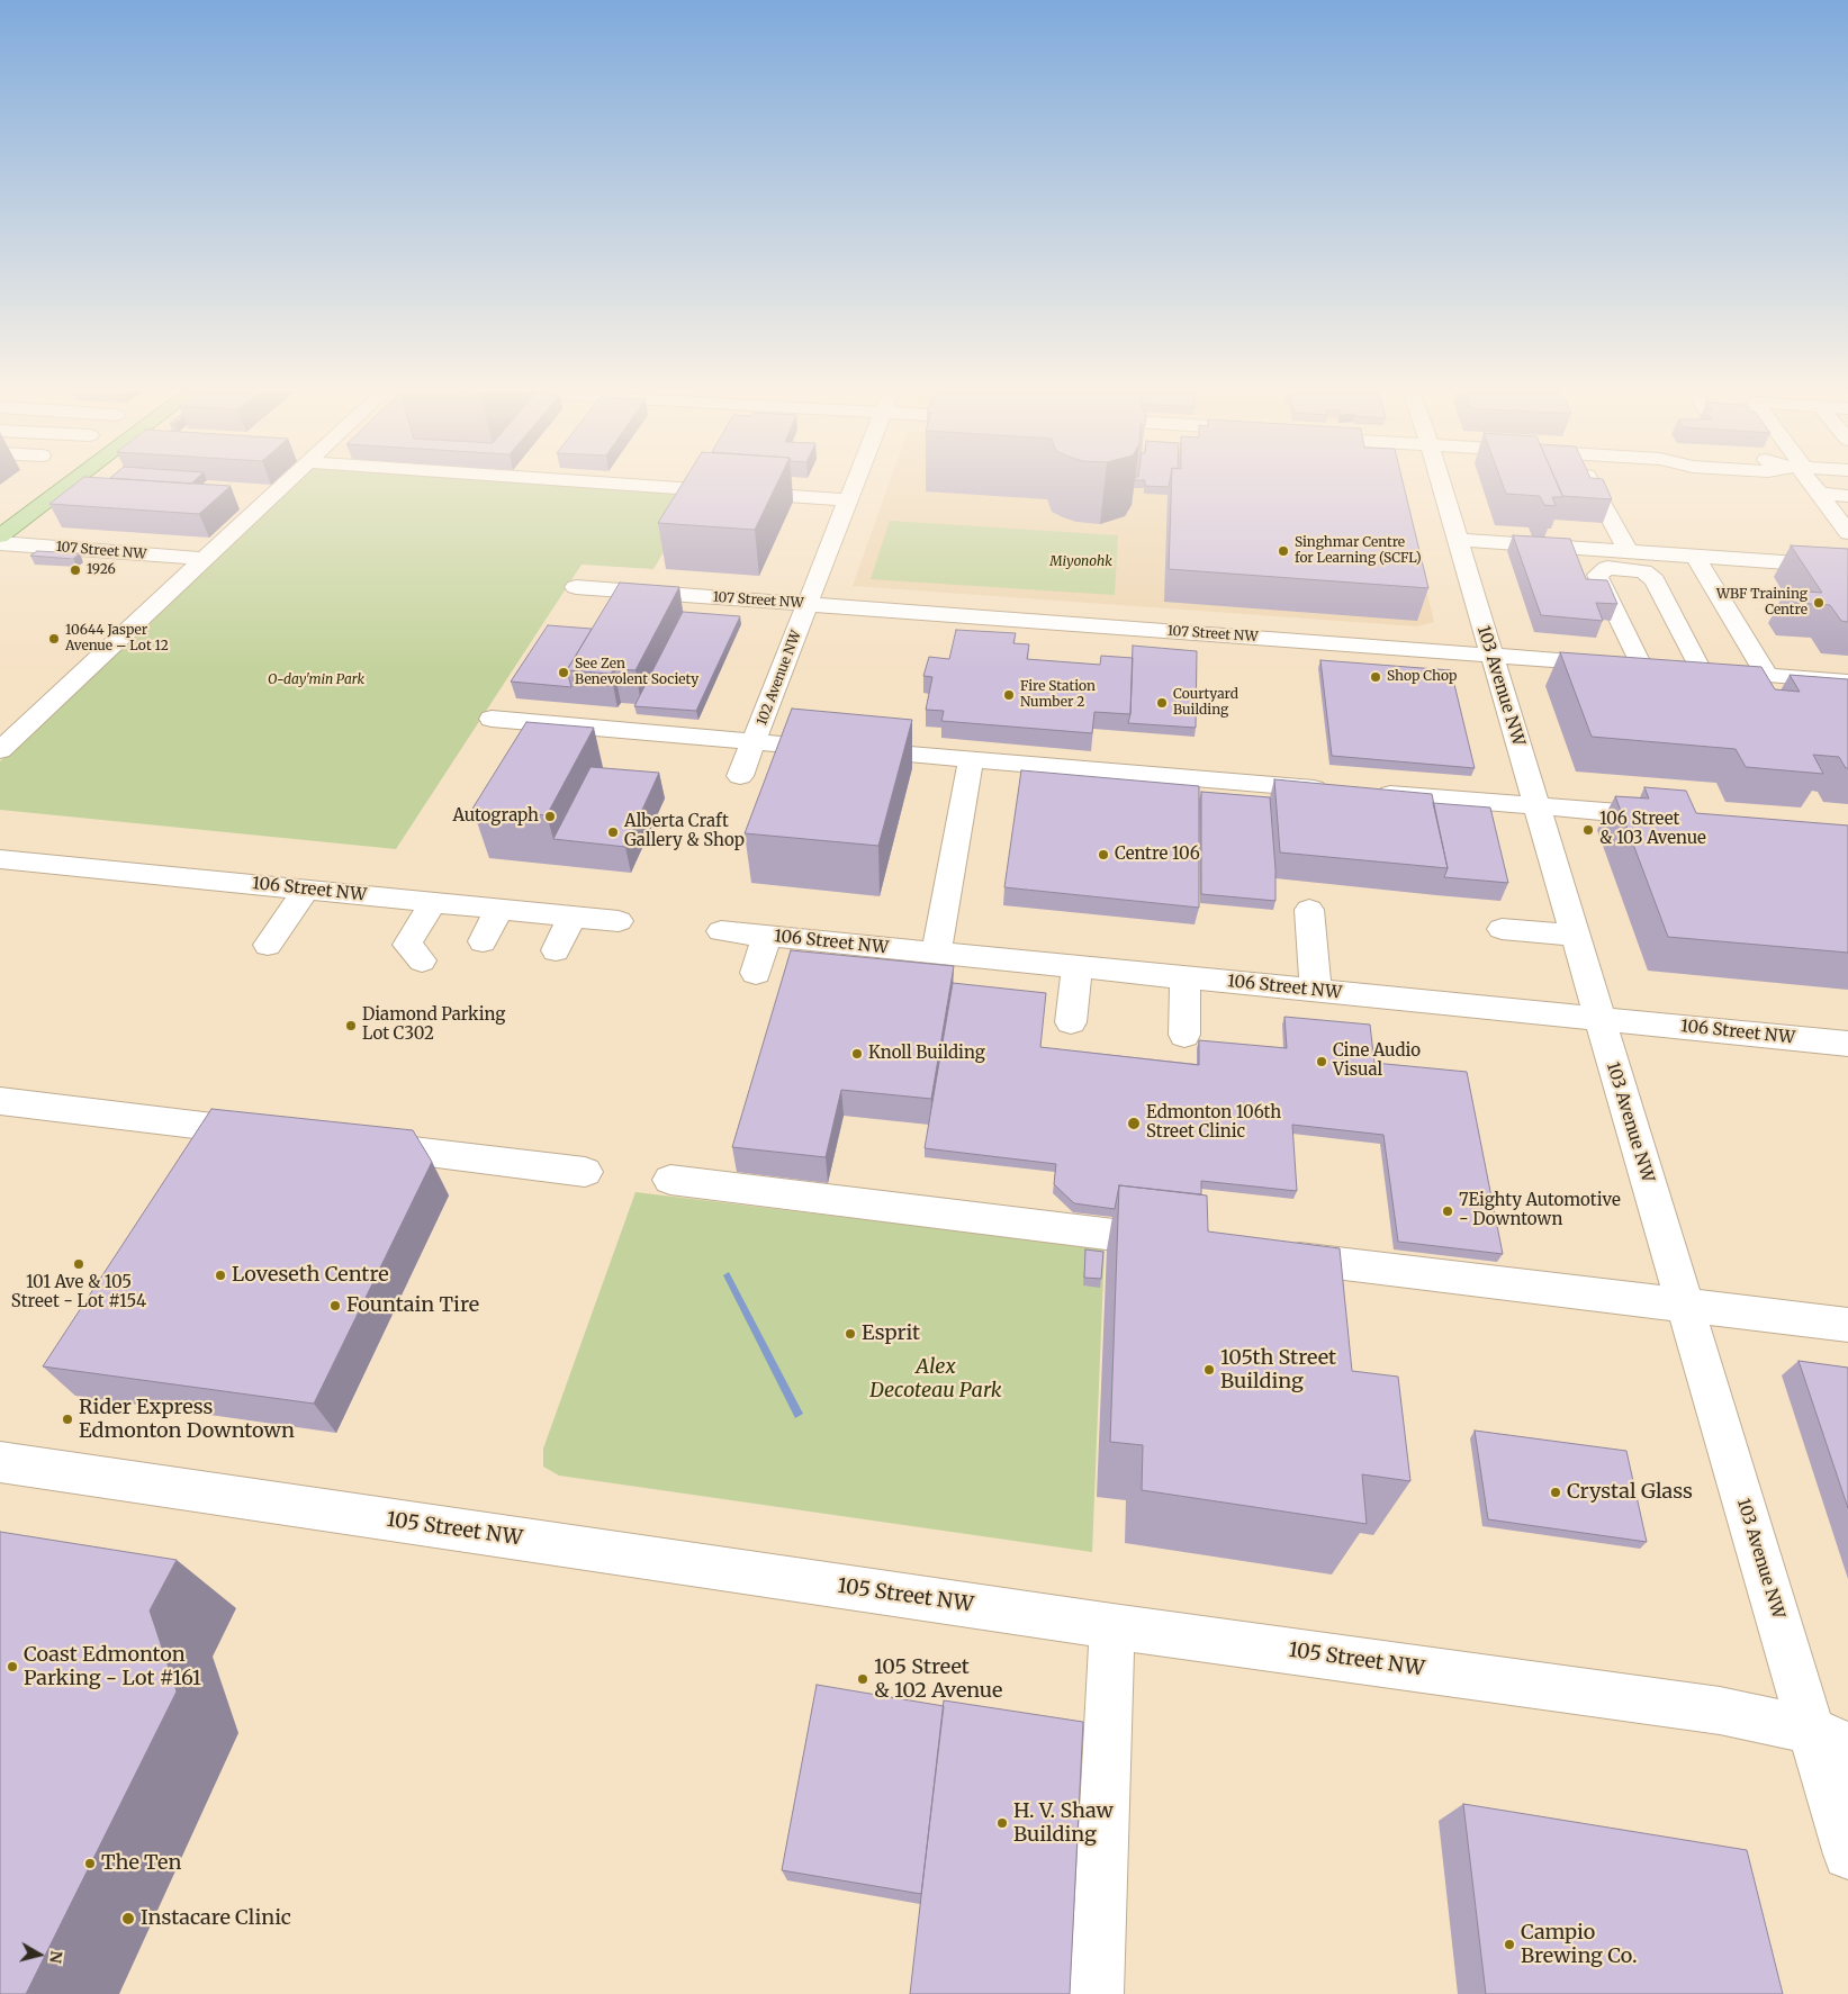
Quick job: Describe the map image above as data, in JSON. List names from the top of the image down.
{
  "streets": {
    "street": [
      "107 Street NW",
      "102 Avenue NW",
      "103 Avenue NW",
      "106 Street NW",
      "105 Street NW"
    ]
  },
  "crossings": [
    ["107 Street NW", "102 Avenue NW"],
    ["107 Street NW", "103 Avenue NW"],
    ["103 Avenue NW", "106 Street NW"],
    ["103 Avenue NW", "105 Street NW"]
  ],
  "parks": ["Miyonohk", "O-day'min Park", "Alex Decoteau Park"],
  "places": [
    "Singhmar Centre for Learning (SCFL)",
    "1926",
    "WBF Training Centre",
    "10644 Jasper Avenue – Lot 12",
    "See Zen Benevolent Society",
    "Shop Chop",
    "Fire Station Number 2",
    "Courtyard Building",
    "Autograph",
    "106 Street & 103 Avenue",
    "Alberta Craft Gallery & Shop",
    "Centre 106",
    "Diamond Parking Lot C302",
    "Knoll Building",
    "Cine Audio Visual",
    "Edmonton 106th Street Clinic",
    "7Eighty Automotive - Downtown",
    "101 Ave & 105 Street - Lot #154",
    "Loveseth Centre",
    "Fountain Tire",
    "Esprit",
    "105th Street Building",
    "Rider Express Edmonton Downtown",
    "Crystal Glass",
    "Coast Edmonton Parking - Lot #161",
    "105 Street & 102 Avenue",
    "H. V. Shaw Building",
    "The Ten",
    "Instacare Clinic",
    "Campio Brewing Co."
  ],
  "north": "right"
}
